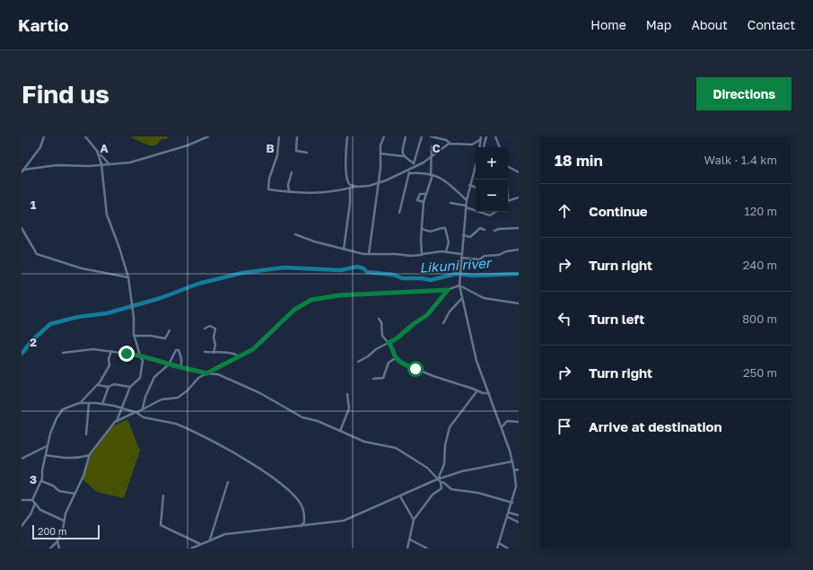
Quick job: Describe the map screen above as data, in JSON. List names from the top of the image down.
{
  "water": ["Likuni river"],
  "scale_bar": "200 m",
  "page": {
    "header": "Kartio",
    "nav": [
      "Home",
      "Map",
      "About",
      "Contact"
    ],
    "buttons": "Directions",
    "title": "Find us",
    "heading": ["18 min", "Walk · 1.4 km"],
    "map_buttons": ["+", "−"],
    "list": [
      ["Continue", "120 m"],
      ["Turn right", "240 m"],
      ["Turn left", "800 m"],
      ["Turn right", "250 m"],
      "Arrive at destination"
    ],
    "scale": "200 m"
  },
  "grid": {
    "columns": ["A", "B", "C"],
    "rows": ["1", "2", "3"]
  }
}
